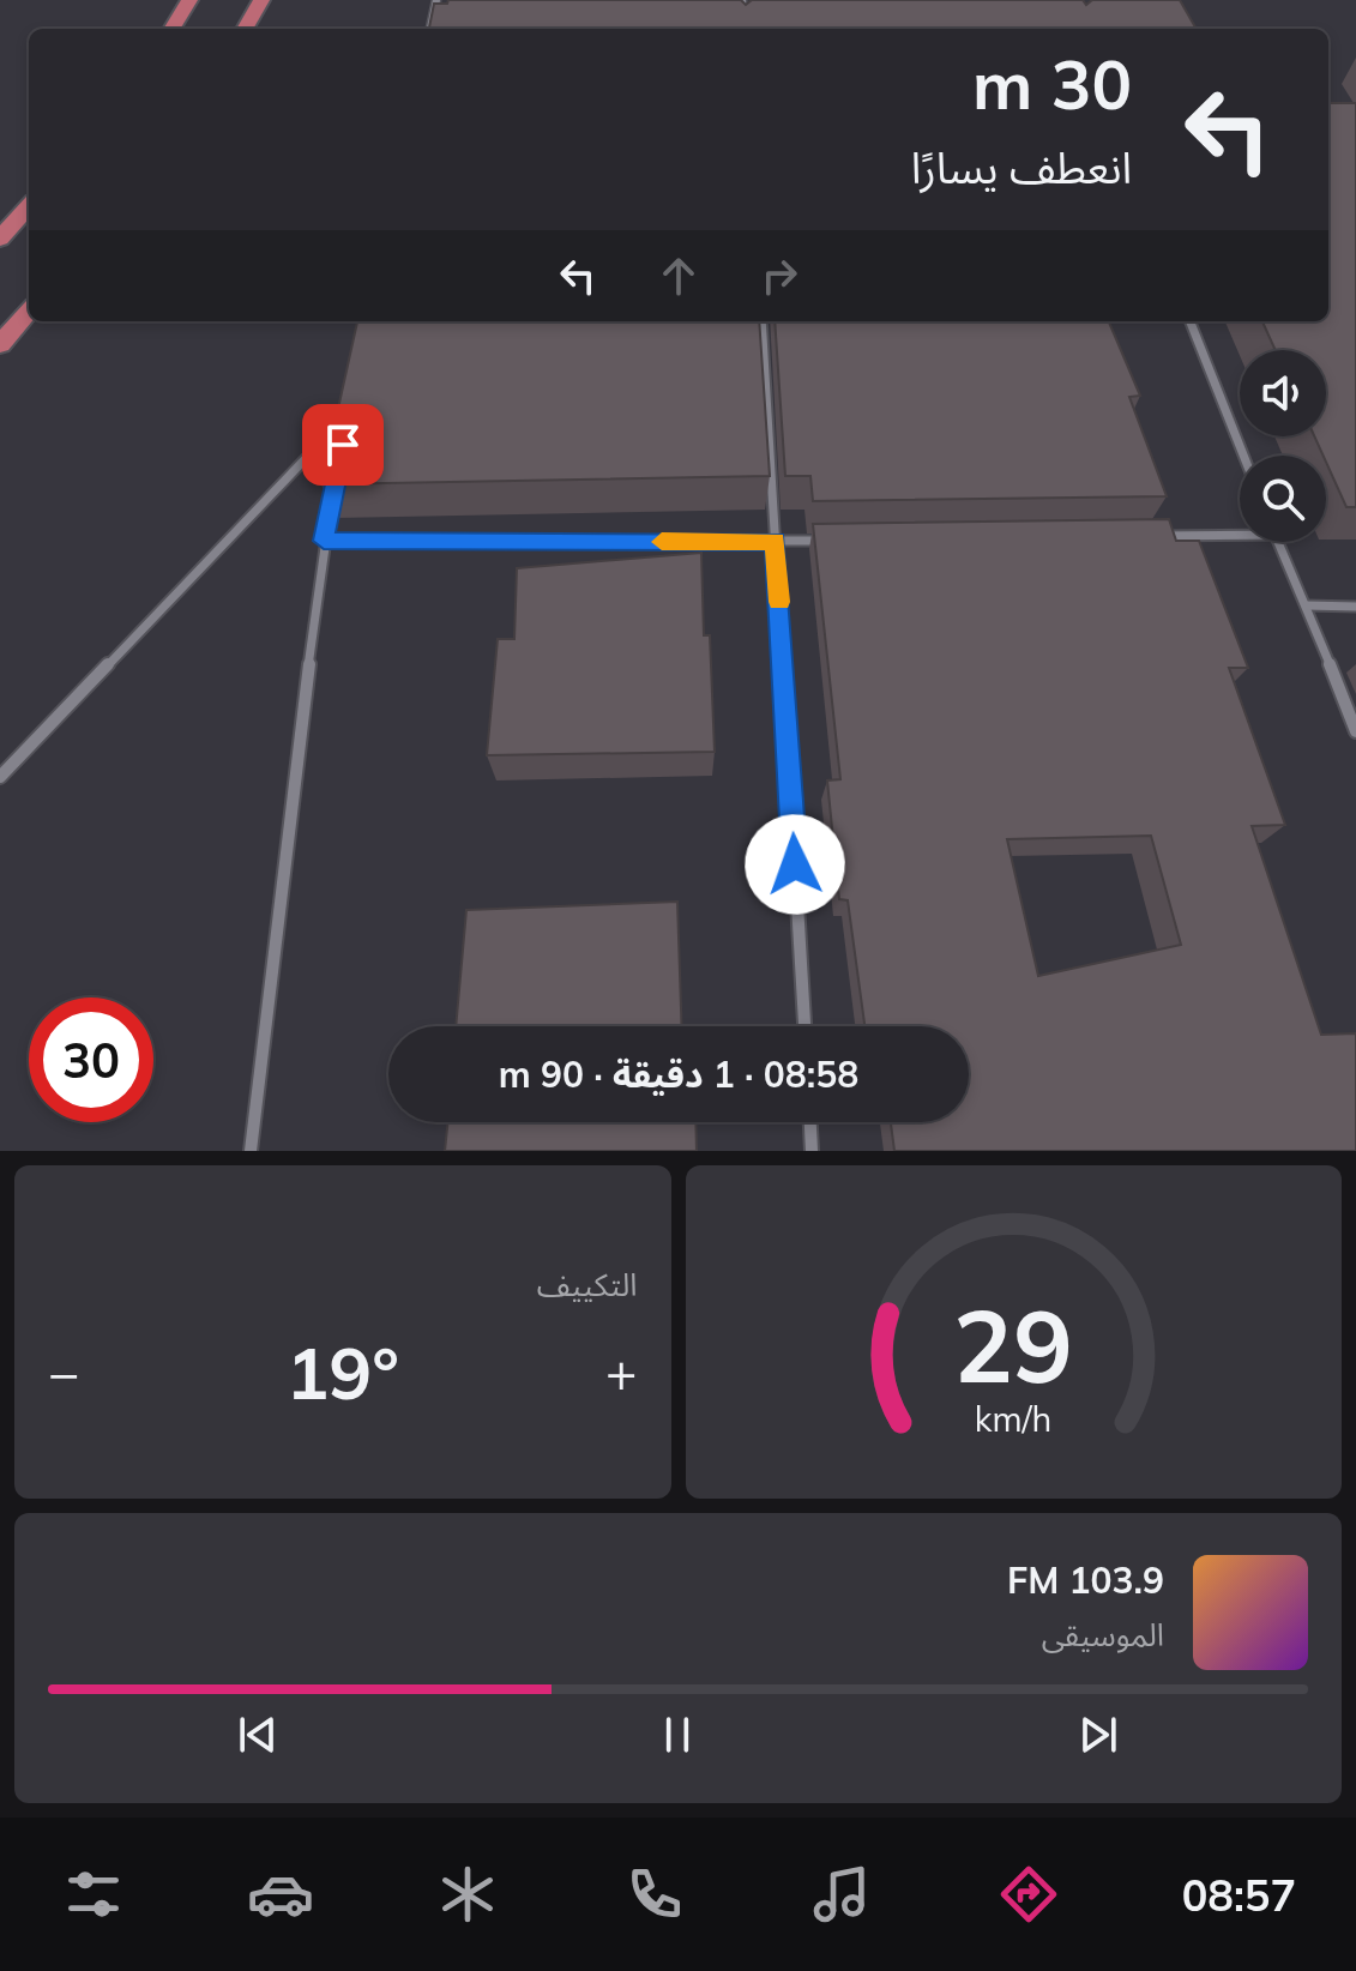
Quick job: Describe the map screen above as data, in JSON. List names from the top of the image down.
{
  "page": {
    "turn": ["30 m", "انعطف يسارًا"],
    "limit": "30",
    "trip": "08:58 · 1 دقيقة · 90 m",
    "tile": "التكييف",
    "heat": ["−", "19°", "+"],
    "song": ["103.9 FM", "الموسيقى"],
    "tabs": "08:57",
    "gauge": ["29", "km/h"]
  }
}
